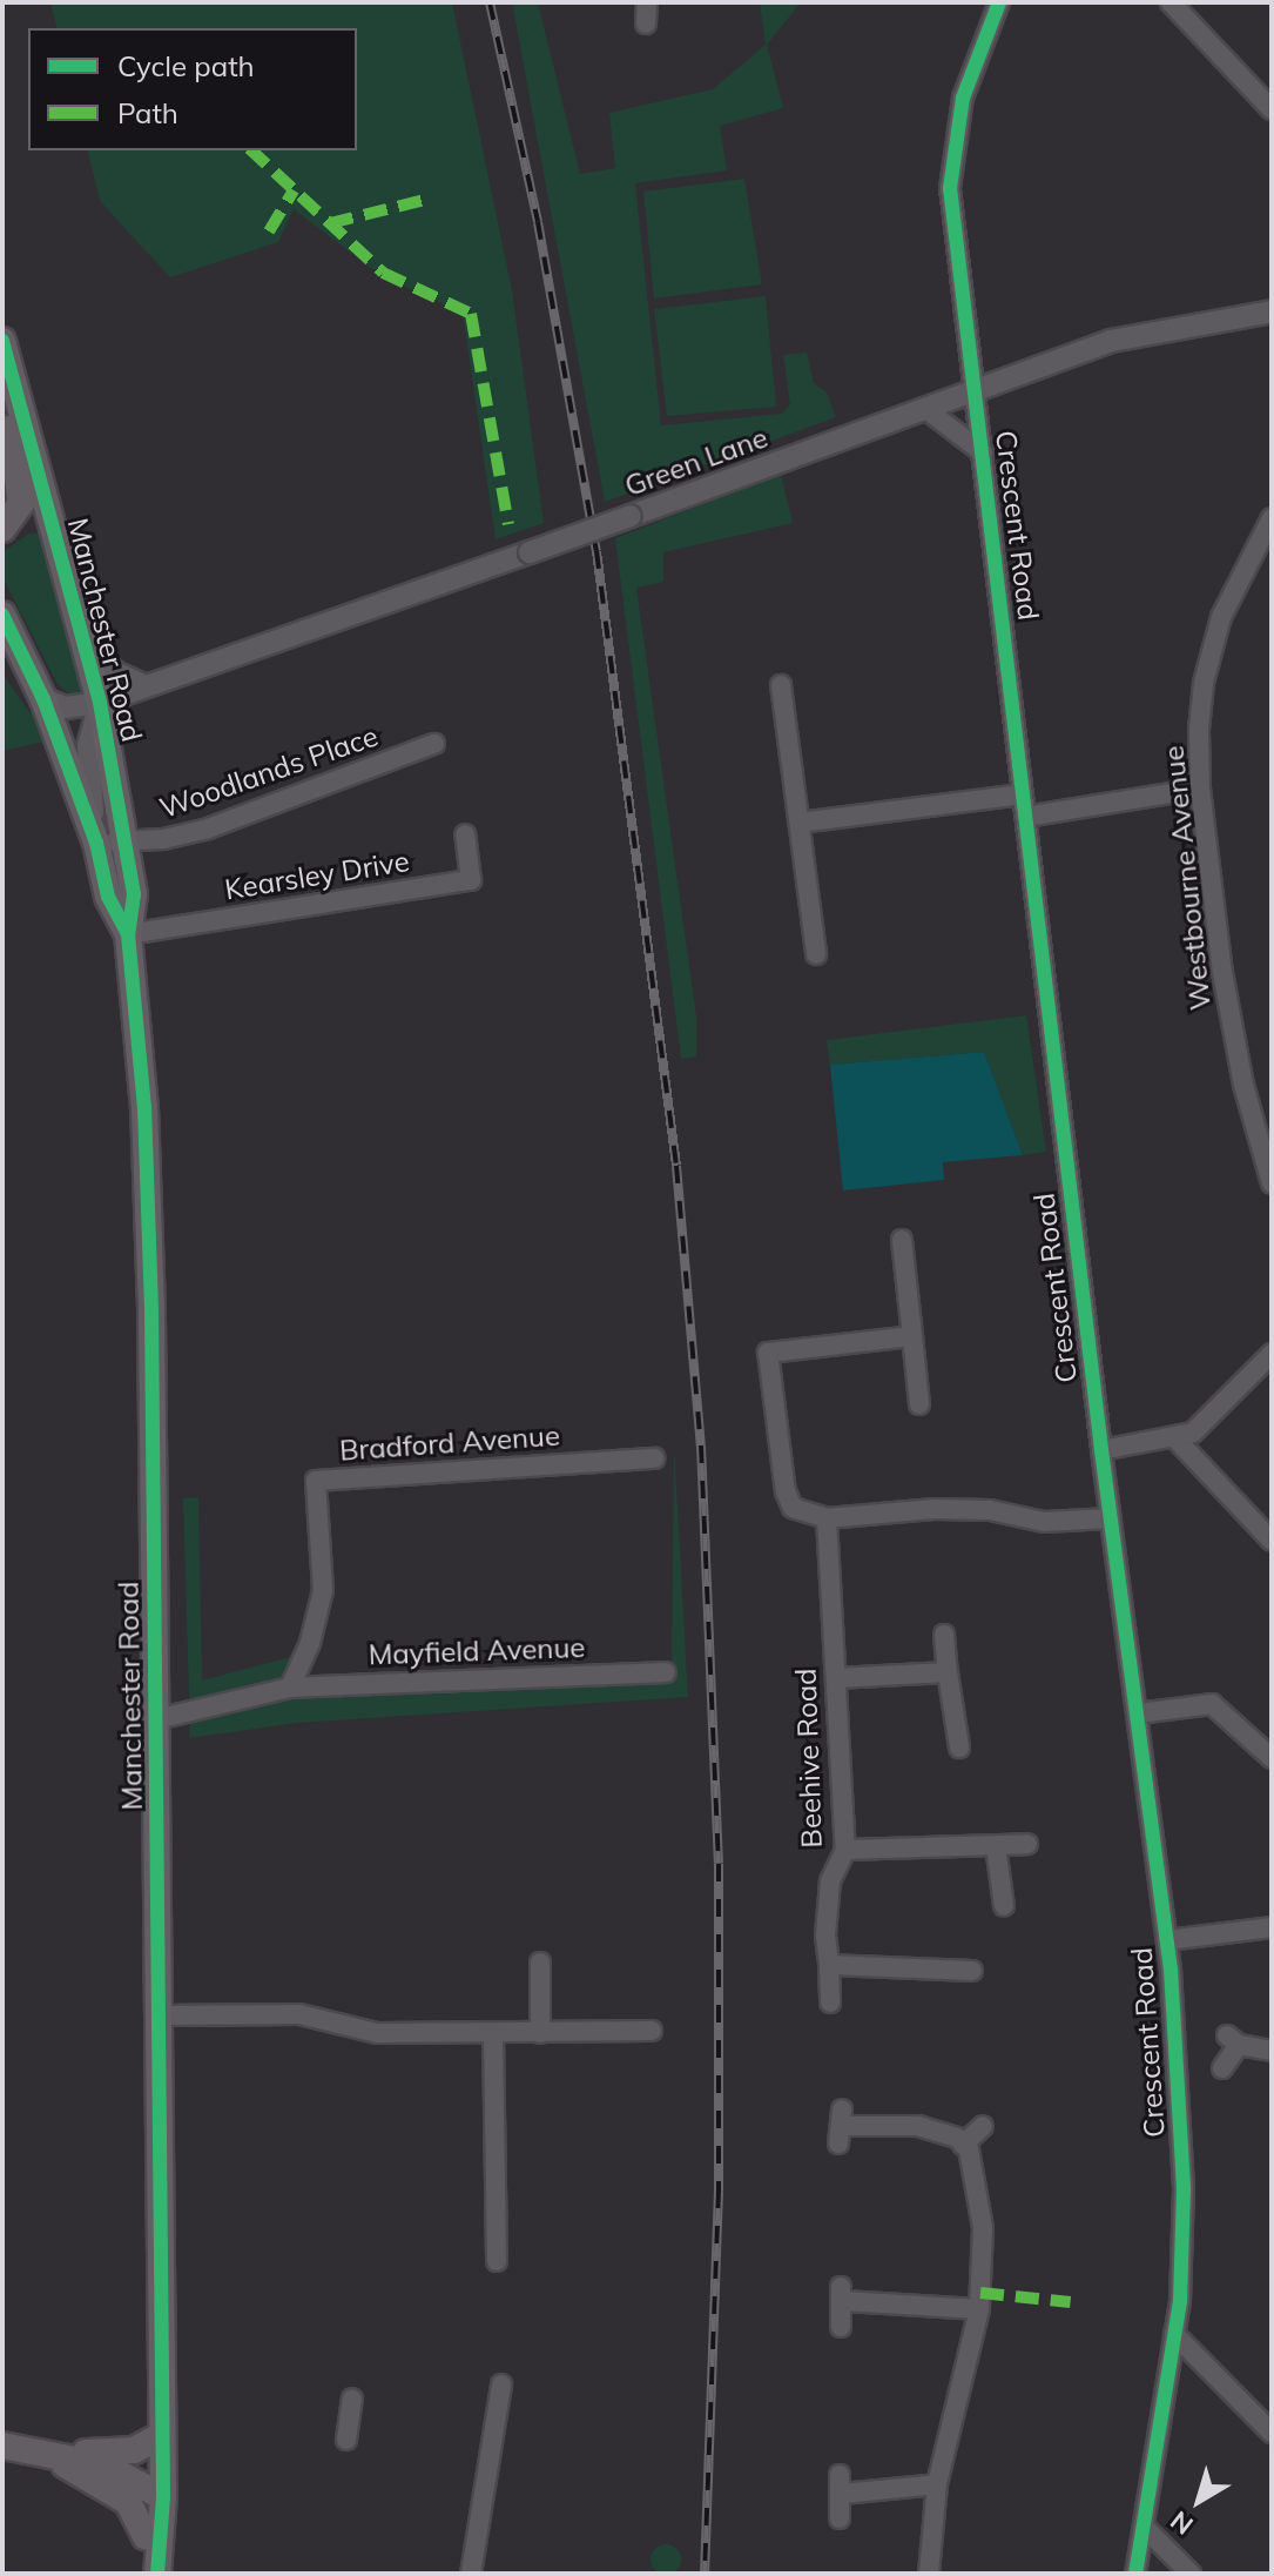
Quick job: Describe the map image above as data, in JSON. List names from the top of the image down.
{
  "streets": {
    "main road": ["Manchester Road"],
    "street": [
      "Green Lane",
      "Crescent Road",
      "Woodlands Place",
      "Kearsley Drive",
      "Westbourne Avenue",
      "Bradford Avenue",
      "Mayfield Avenue",
      "Beehive Road"
    ]
  },
  "crossings": [
    ["Green Lane", "Crescent Road"],
    ["Green Lane", "Manchester Road"],
    ["Manchester Road", "Woodlands Place"],
    ["Manchester Road", "Kearsley Drive"],
    ["Bradford Avenue", "Mayfield Avenue"]
  ],
  "legend": ["Cycle path", "Path"],
  "north": "bottom left"
}
